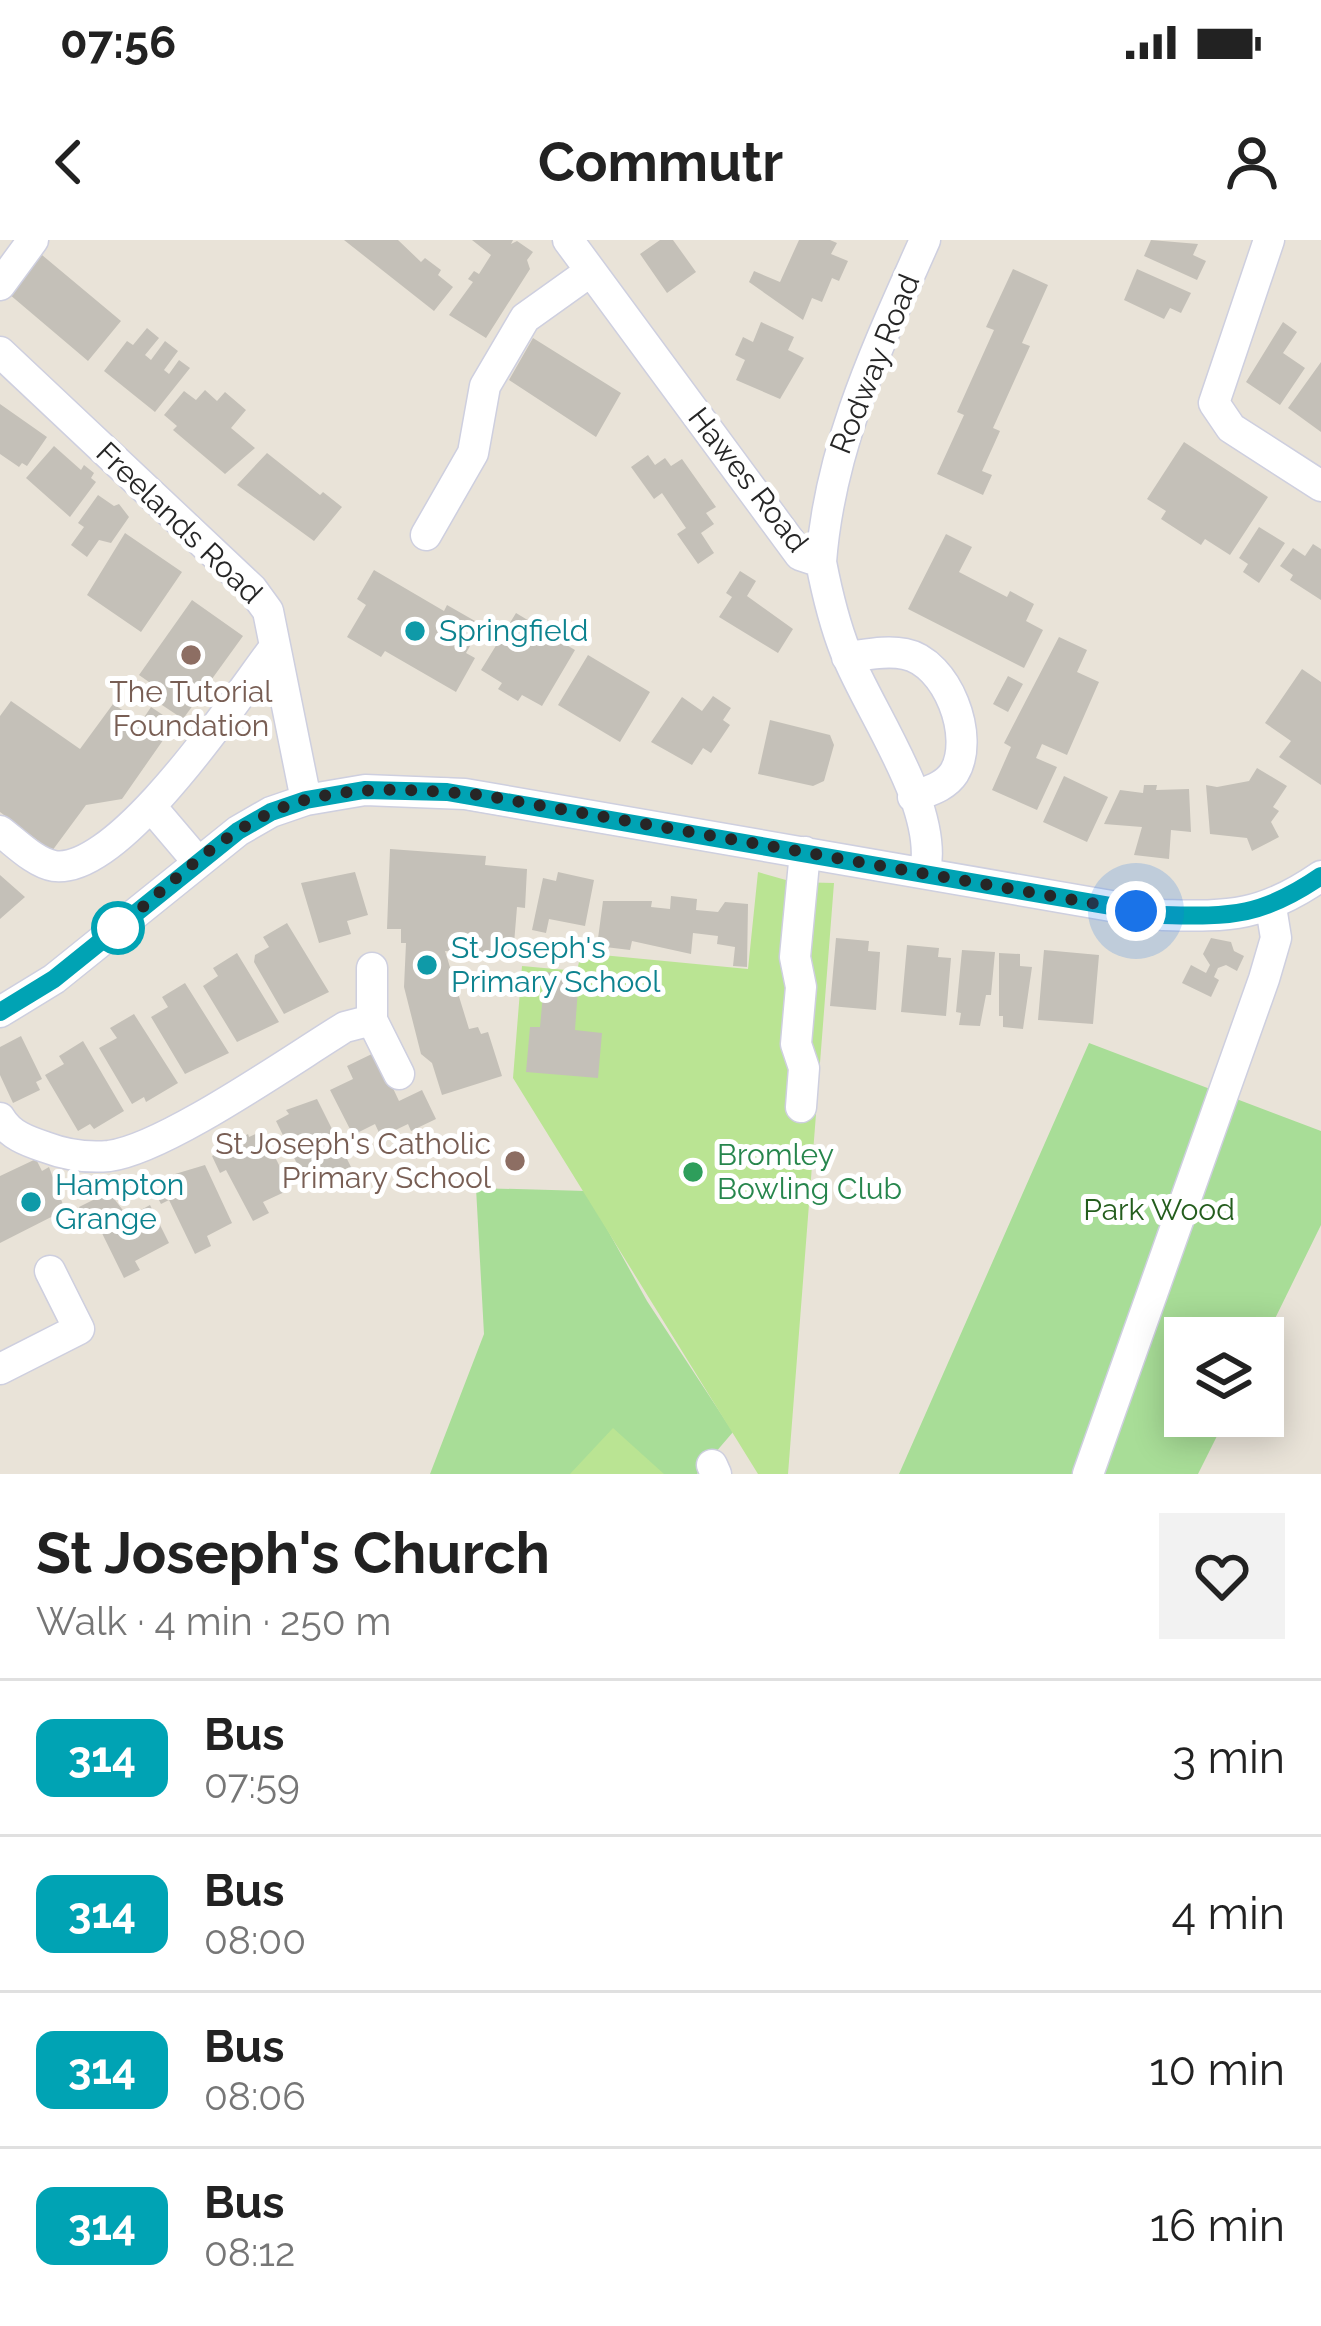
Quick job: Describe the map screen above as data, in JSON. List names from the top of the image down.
{
  "streets": {
    "street": ["Rodway Road", "Hawes Road", "Freelands Road"]
  },
  "crossings": [
    ["Rodway Road", "Hawes Road"]
  ],
  "parks": ["Park Wood"],
  "places": [
    "Springfield",
    "The Tutorial Foundation",
    "St Joseph's Primary School",
    "St Joseph's Catholic Primary School",
    "Bromley Bowling Club",
    "Hampton Grange"
  ],
  "lines": ["bus line 314"],
  "page": {
    "status": "07:56",
    "header": "Commutr",
    "heading": ["St Joseph's Church", "Walk · 4 min · 250 m"],
    "list": [
      {
        "mark": "314",
        "name": "Bus",
        "note": "07:59",
        "value": "3 min"
      },
      {
        "mark": "314",
        "name": "Bus",
        "note": "08:00",
        "value": "4 min"
      },
      {
        "mark": "314",
        "name": "Bus",
        "note": "08:06",
        "value": "10 min"
      },
      {
        "mark": "314",
        "name": "Bus",
        "note": "08:12",
        "value": "16 min"
      }
    ]
  }
}
